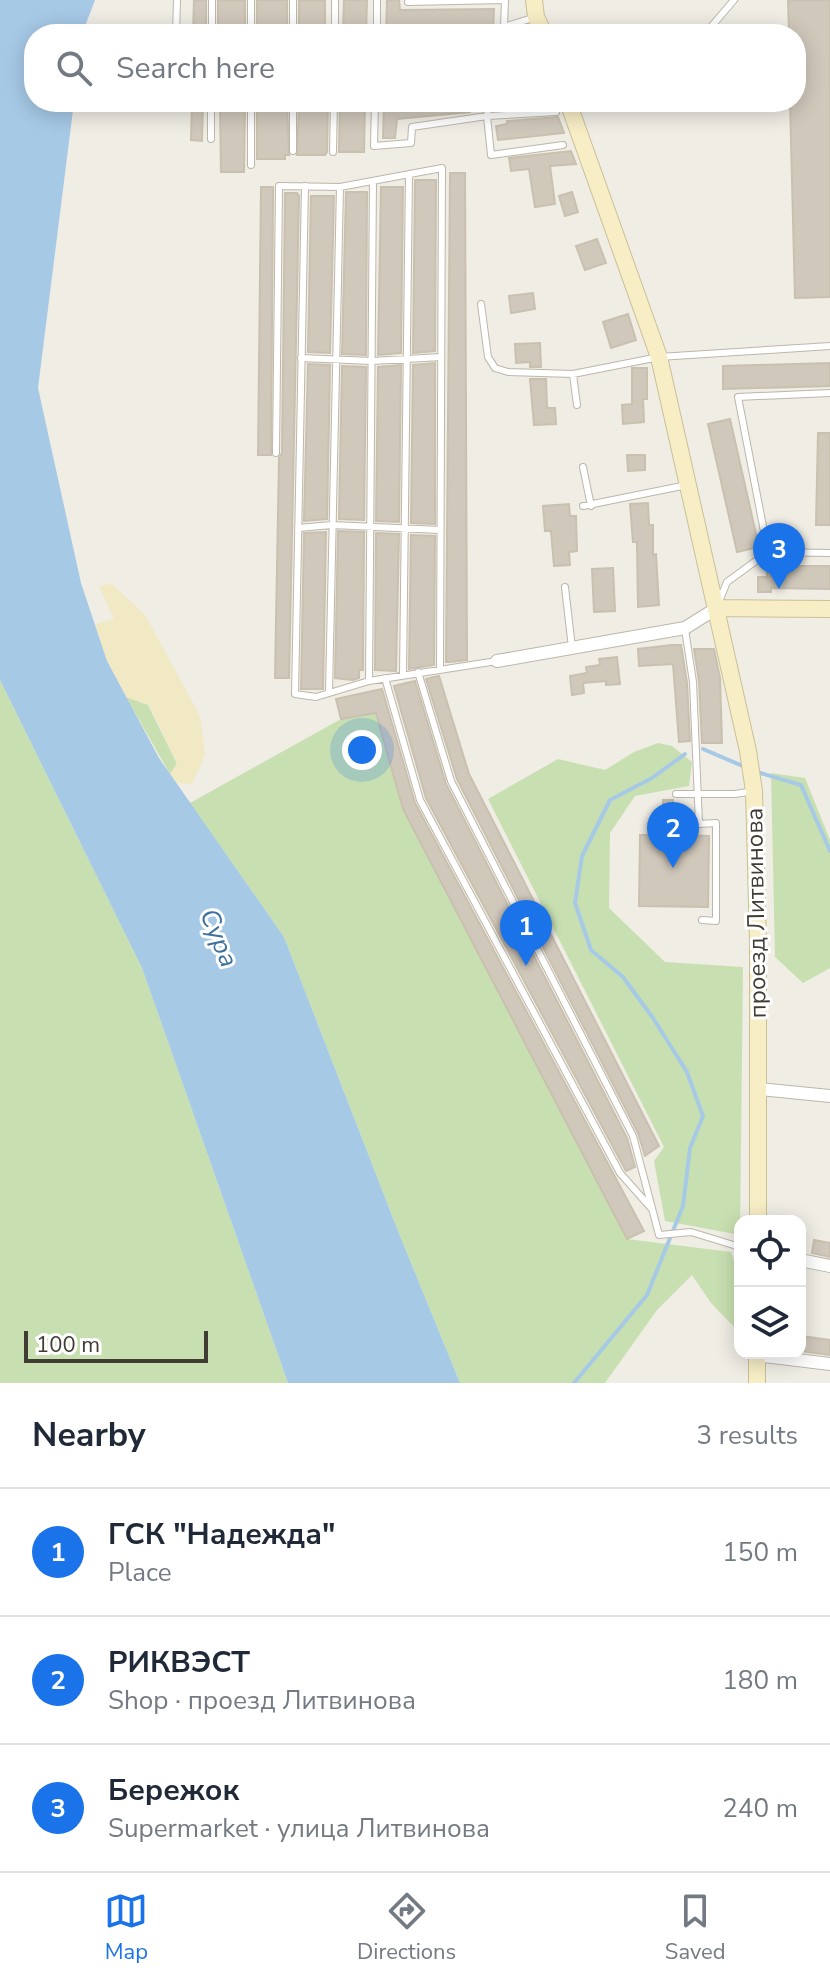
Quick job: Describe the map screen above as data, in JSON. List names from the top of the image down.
{
  "streets": {
    "main road": ["проезд Литвинова"]
  },
  "water": ["Сура"],
  "scale_bar": "100 m",
  "page": {
    "search": "Search here",
    "pins": ["3", "2", "1"],
    "scale": "100 m",
    "heading": ["Nearby", "3 results"],
    "list": [
      {
        "mark": "1",
        "name": "ГСК \"Надежда\"",
        "note": "Place",
        "value": "150 m"
      },
      {
        "mark": "2",
        "name": "РИКВЭСТ",
        "note": "Shop · проезд Литвинова",
        "value": "180 m"
      },
      {
        "mark": "3",
        "name": "Бережок",
        "note": "Supermarket · улица Литвинова",
        "value": "240 m"
      }
    ],
    "nav": ["Map", "Directions", "Saved"]
  }
}
